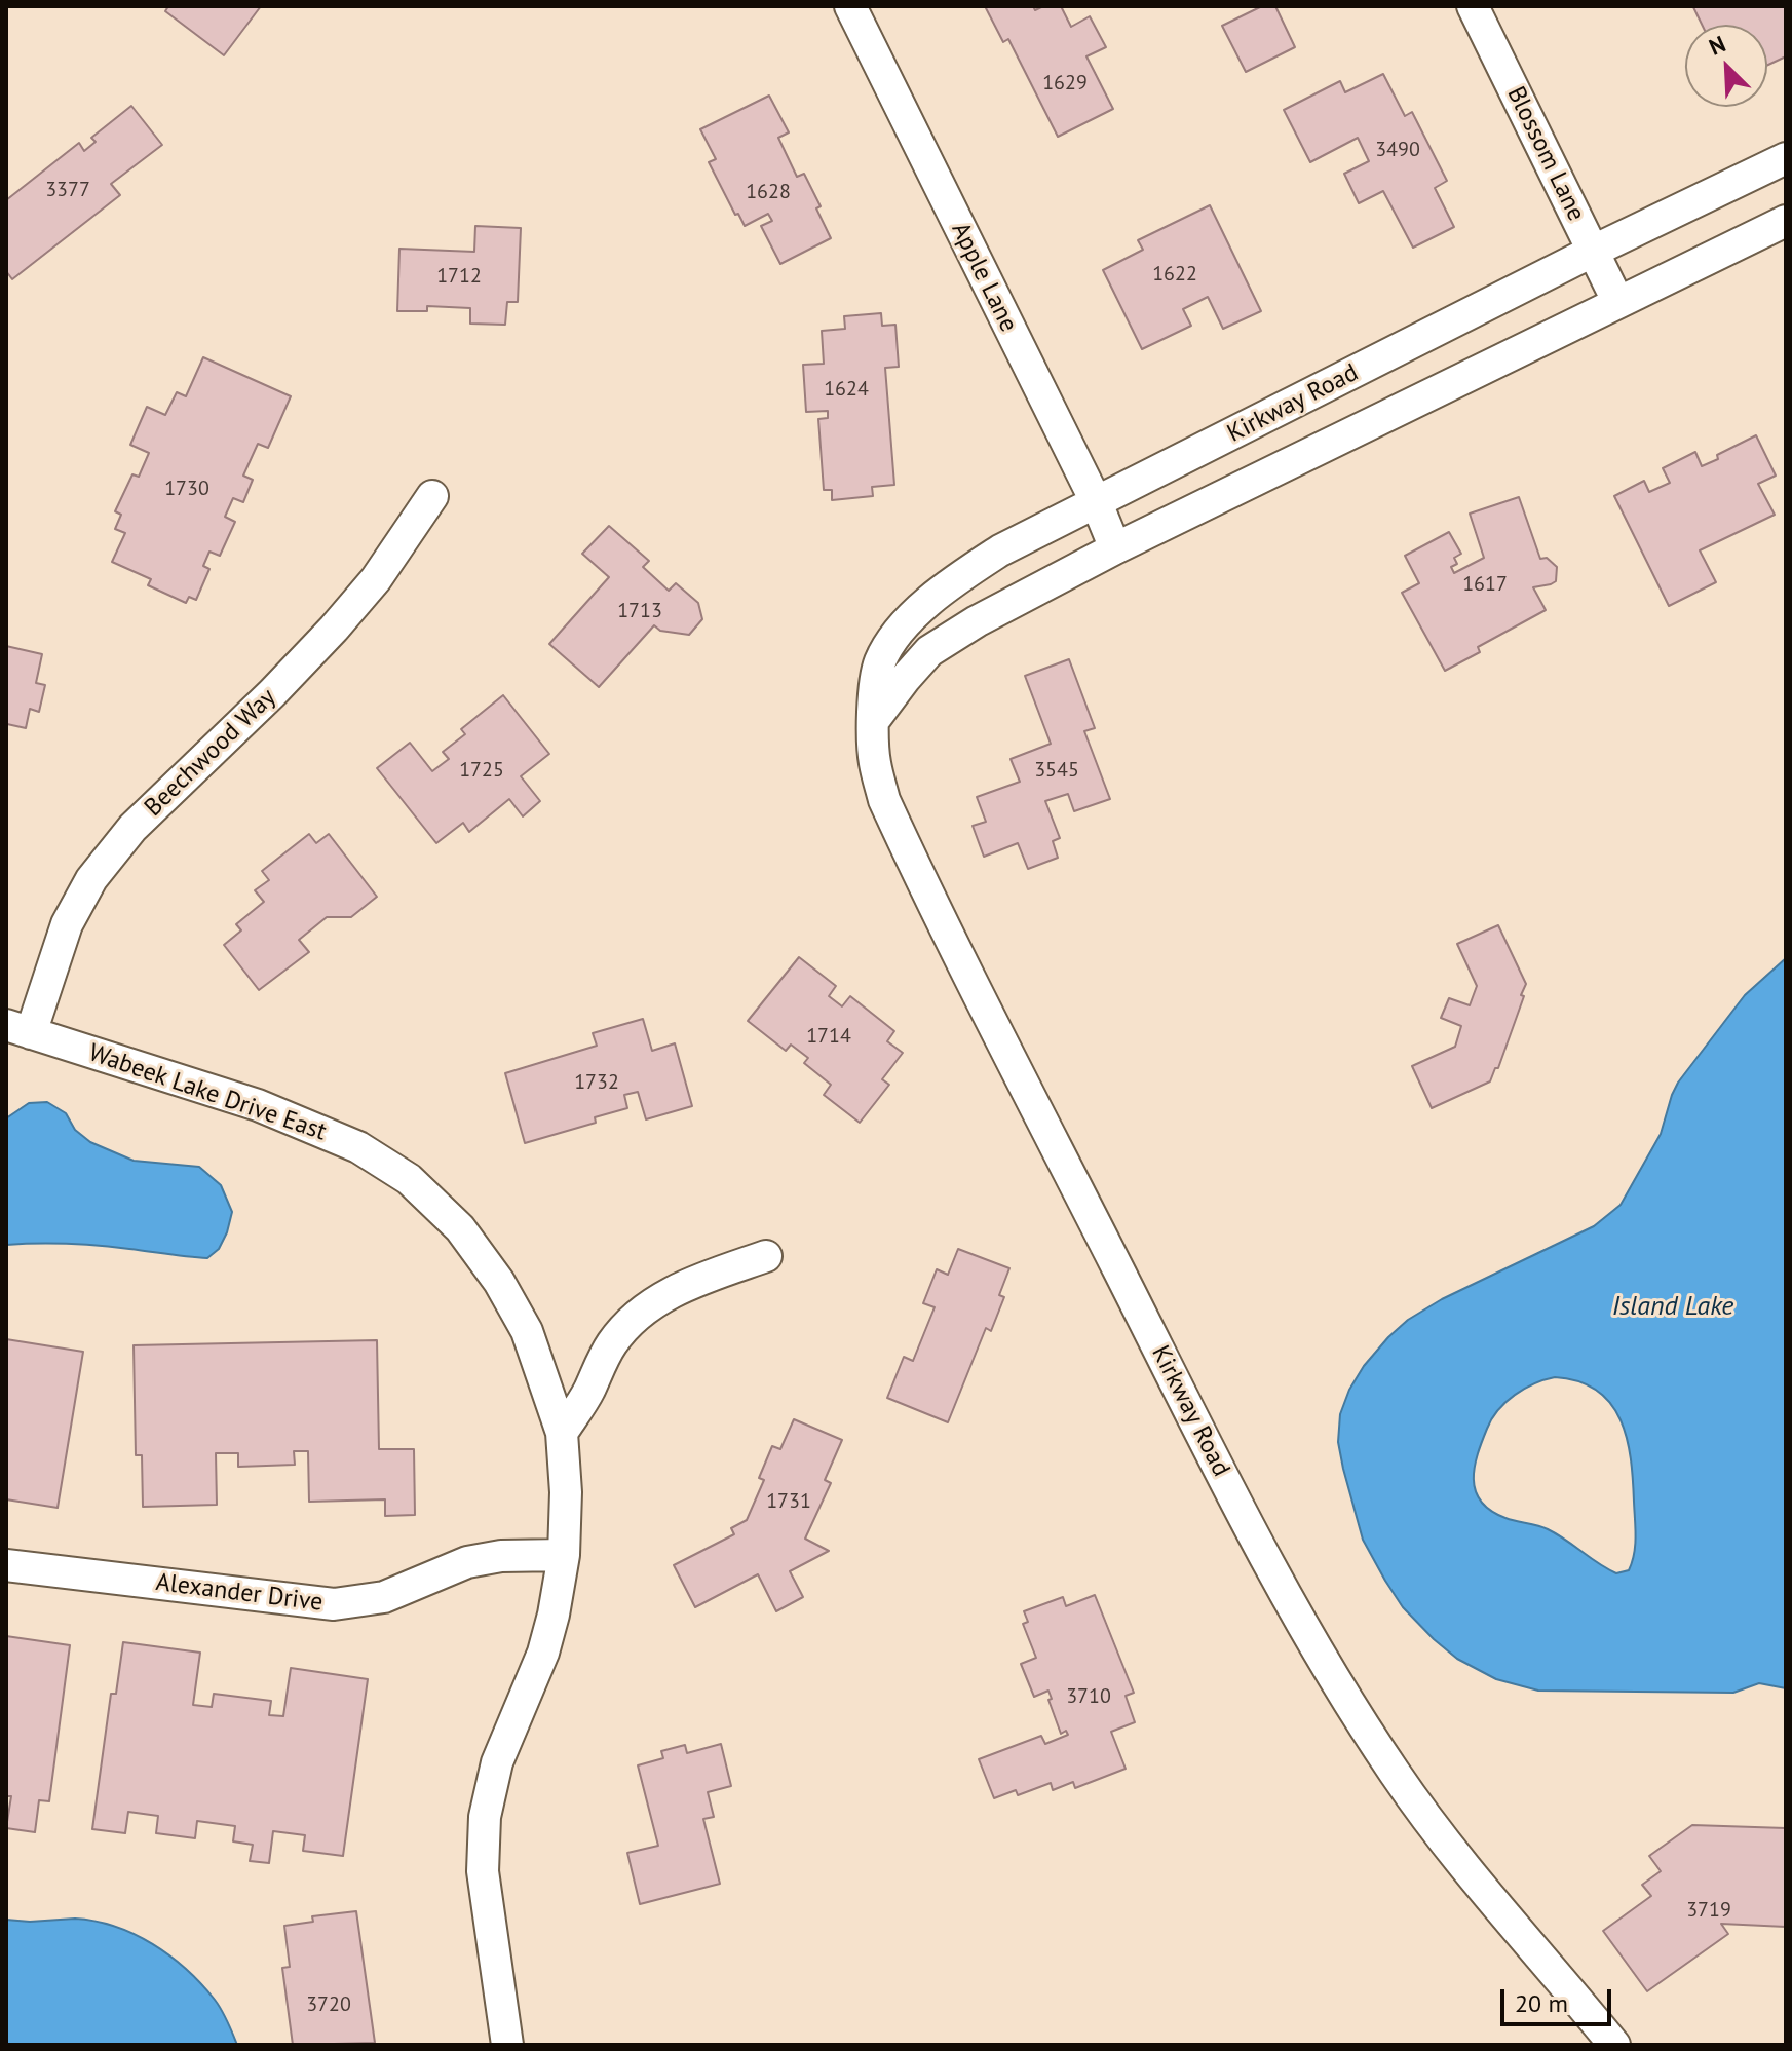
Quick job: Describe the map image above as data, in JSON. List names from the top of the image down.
{
  "streets": {
    "street": [
      "Blossom Lane",
      "Apple Lane",
      "Kirkway Road",
      "Beechwood Way",
      "Wabeek Lake Drive East",
      "Alexander Drive"
    ]
  },
  "crossings": [
    ["Blossom Lane", "Kirkway Road"],
    ["Apple Lane", "Kirkway Road"],
    ["Beechwood Way", "Wabeek Lake Drive East"],
    ["Wabeek Lake Drive East", "Alexander Drive"]
  ],
  "water": ["Island Lake"],
  "house_numbers": [
    "1629",
    "3490",
    "3377",
    "1628",
    "1622",
    "1712",
    "1624",
    "1730",
    "1617",
    "1713",
    "1725",
    "3545",
    "1714",
    "1732",
    "1731",
    "3710",
    "3719",
    "3720"
  ],
  "scale_bar": "20 m",
  "north": "top left"
}
